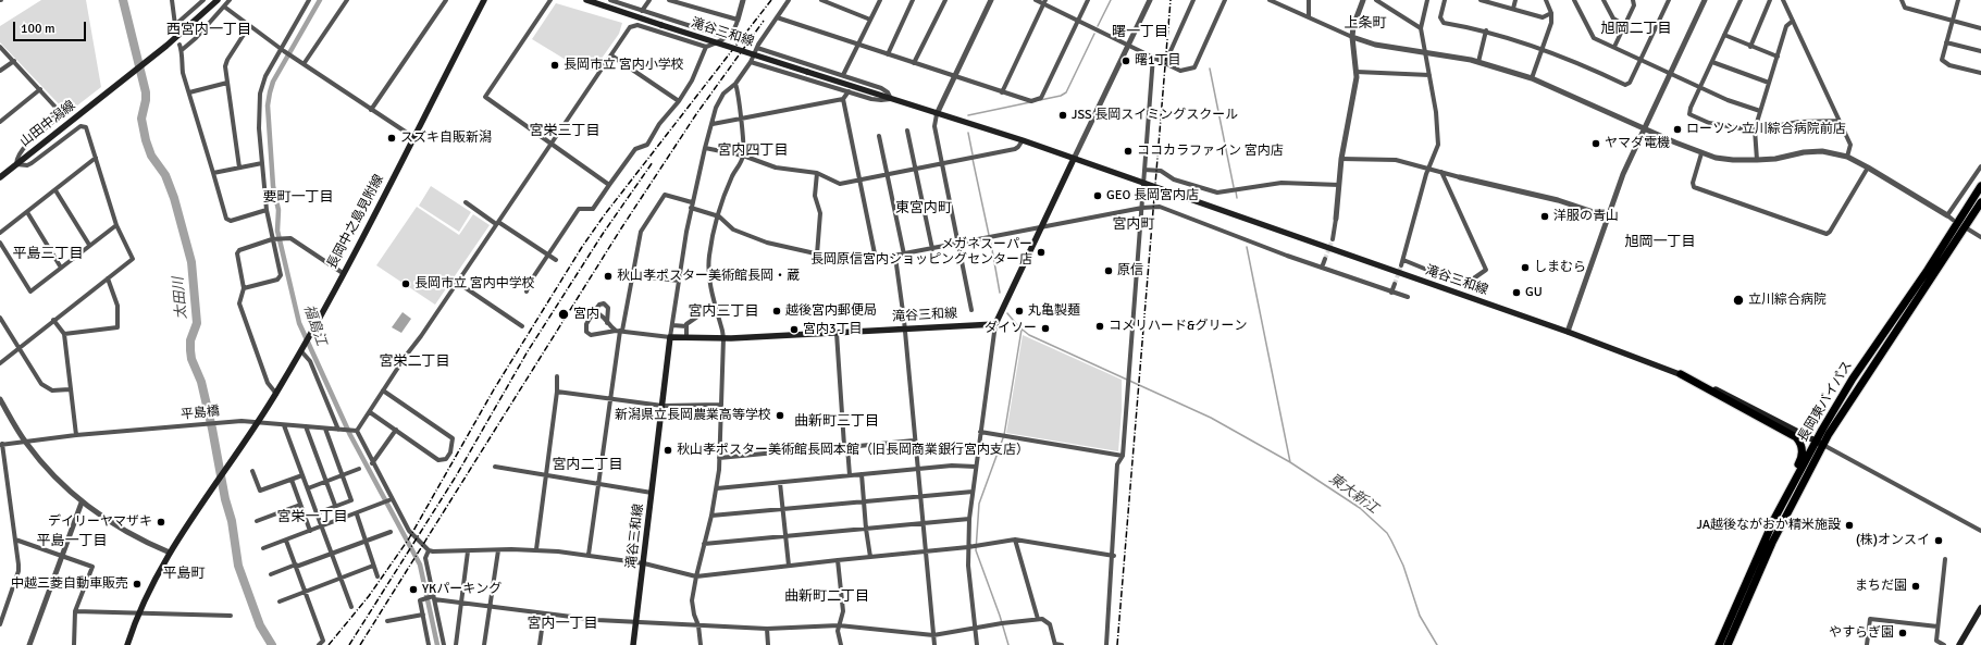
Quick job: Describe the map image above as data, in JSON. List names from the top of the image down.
{
  "streets": {
    "highway": ["長岡東バイパス"],
    "main road": ["滝谷三和線", "山田中潟線", "長岡中之島見附線"],
    "street": ["平島橋"]
  },
  "crossings": [
    ["滝谷三和線", "長岡東バイパス"],
    ["長岡中之島見附線", "平島橋"]
  ],
  "districts": [
    "上条町",
    "旭岡二丁目",
    "西宮内一丁目",
    "曙一丁目",
    "宮栄三丁目",
    "宮内四丁目",
    "要町一丁目",
    "東宮内町",
    "宮内町",
    "旭岡一丁目",
    "平島三丁目",
    "宮内三丁目",
    "宮栄二丁目",
    "曲新町三丁目",
    "宮内二丁目",
    "宮栄一丁目",
    "平島一丁目",
    "平島町",
    "曲新町二丁目",
    "宮内一丁目"
  ],
  "water": ["太田川", "福島江", "東大新江"],
  "places": [
    "曙1丁目",
    "長岡市立 宮内小学校",
    "JSS 長岡スイミングスクール",
    "ローソン 立川綜合病院前店",
    "スズキ自販新潟",
    "ヤマダ電機",
    "ココカラファイン 宮内店",
    "GEO 長岡宮内店",
    "洋服の青山",
    "メガネスーパー 長岡原信宮内ショッピングセンター店",
    "しまむら",
    "原信",
    "秋山孝ポスター美術館長岡・蔵",
    "長岡市立 宮内中学校",
    "GU",
    "立川綜合病院",
    "越後宮内郵便局",
    "丸亀製麺",
    "宮内",
    "コメリハード&グリーン",
    "ダイソー",
    "宮内3丁目",
    "新潟県立長岡農業高等学校",
    "秋山孝ポスター美術館長岡本館（旧長岡商業銀行宮内支店）",
    "デイリーヤマザキ",
    "JA越後ながおか精米施設",
    "(株)オンスイ",
    "中越三菱自動車販売",
    "まちだ園",
    "YKパーキング",
    "やすらぎ園"
  ],
  "scale_bar": "100 m"
}
